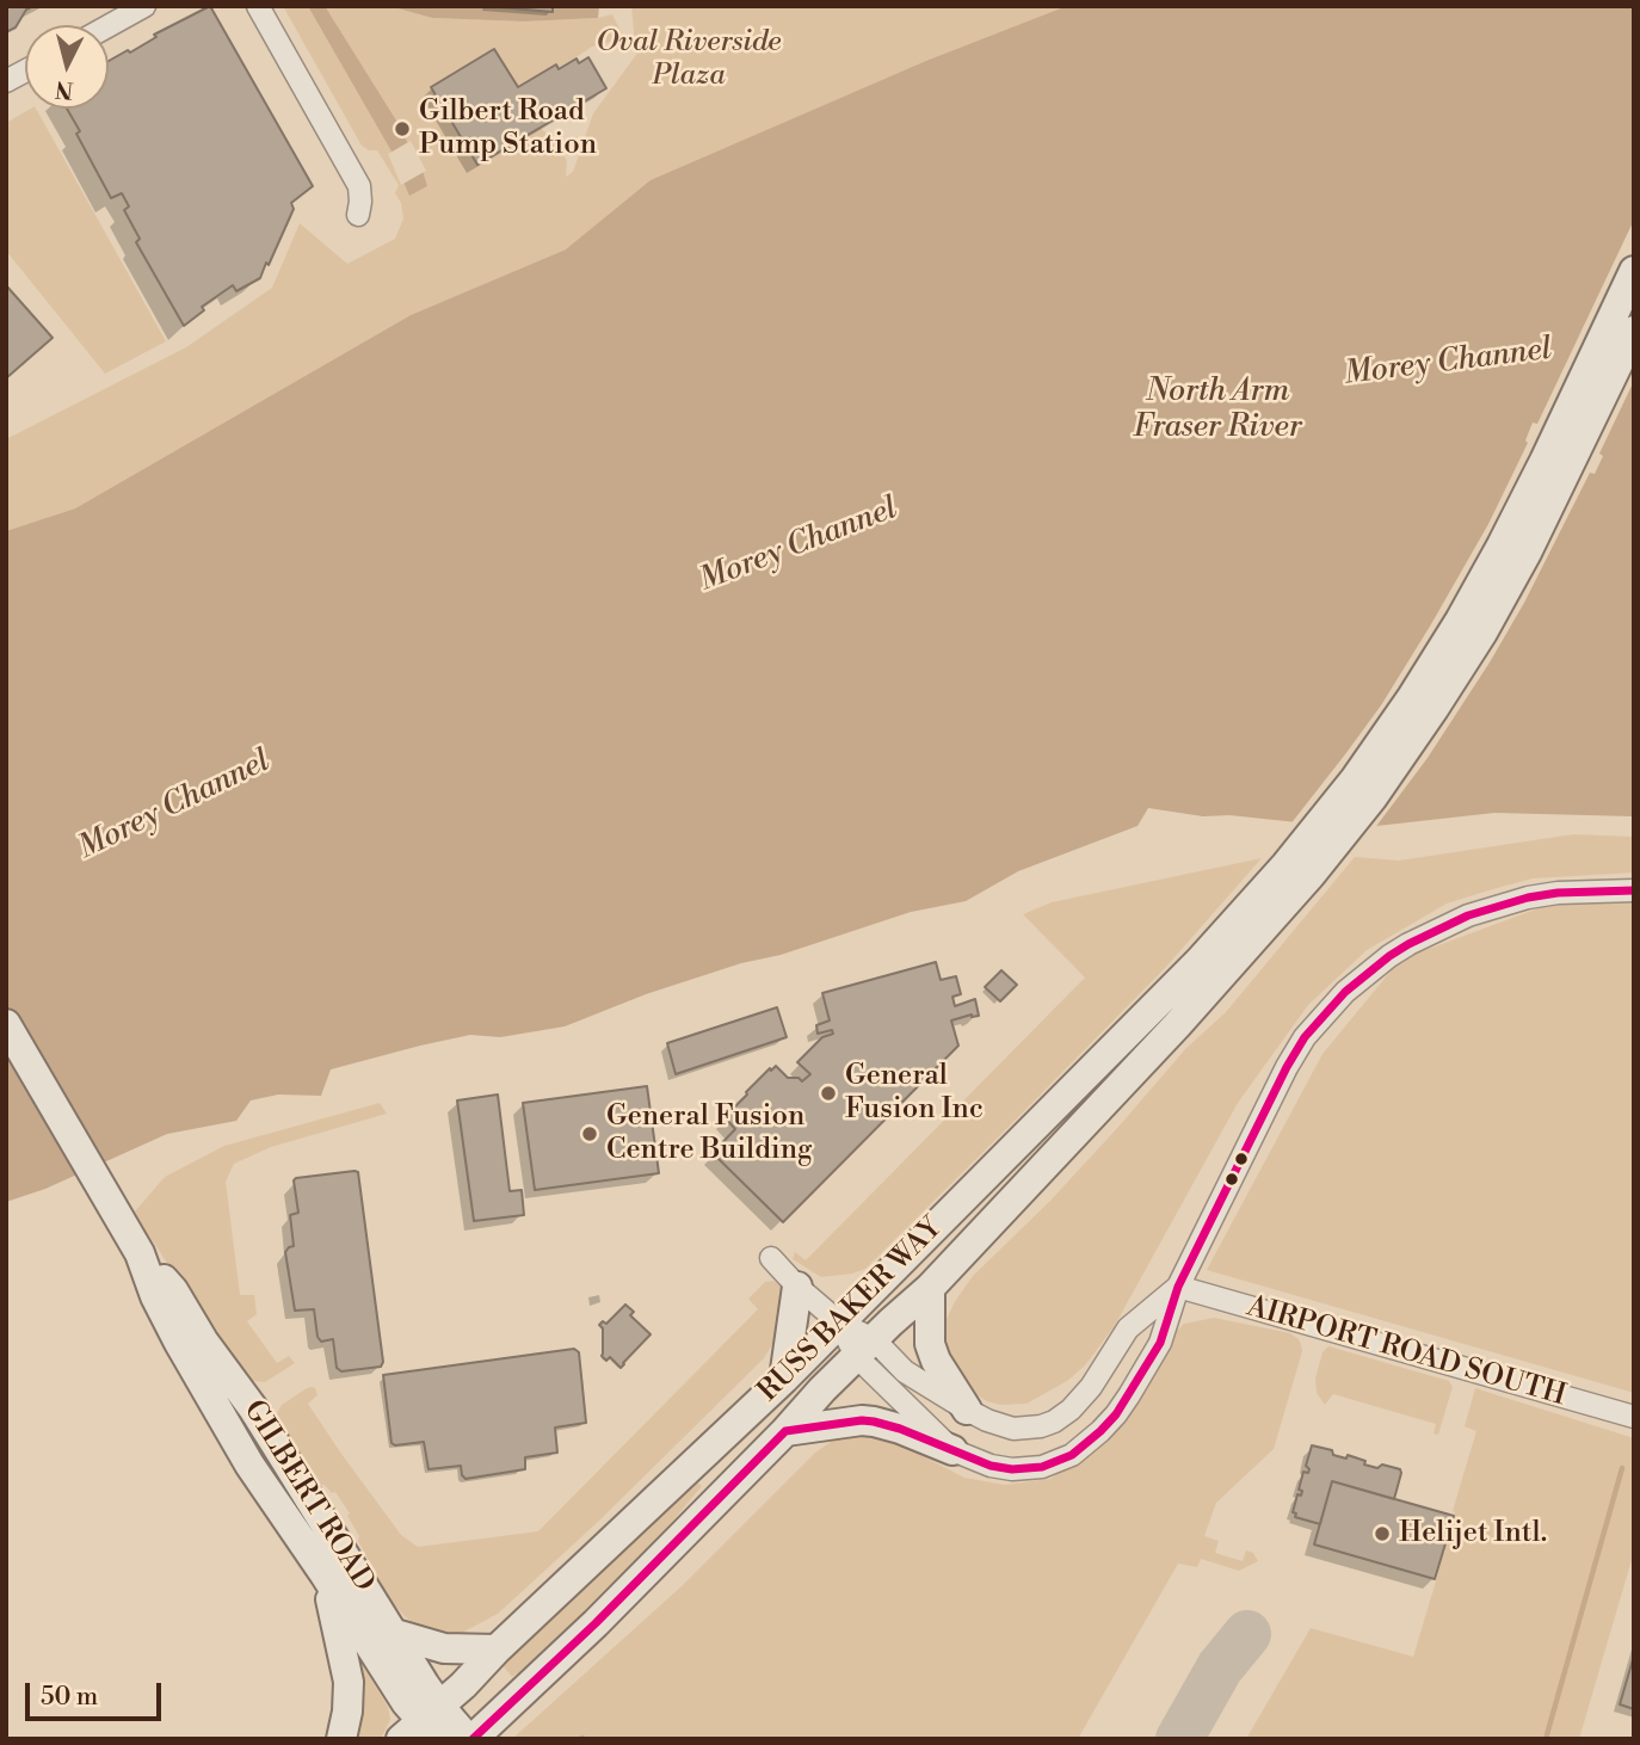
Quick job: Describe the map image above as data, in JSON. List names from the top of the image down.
{
  "streets": {
    "main road": ["RUSS BAKER WAY", "GILBERT ROAD"],
    "street": ["AIRPORT ROAD SOUTH"]
  },
  "crossings": [
    ["RUSS BAKER WAY", "GILBERT ROAD"]
  ],
  "water": ["Morey Channel", "North Arm Fraser River"],
  "parks": ["Oval Riverside Plaza"],
  "places": [
    "Gilbert Road Pump Station",
    "General Fusion Inc",
    "General Fusion Centre Building",
    "Helijet Intl."
  ],
  "scale_bar": "50 m",
  "north": "bottom"
}
